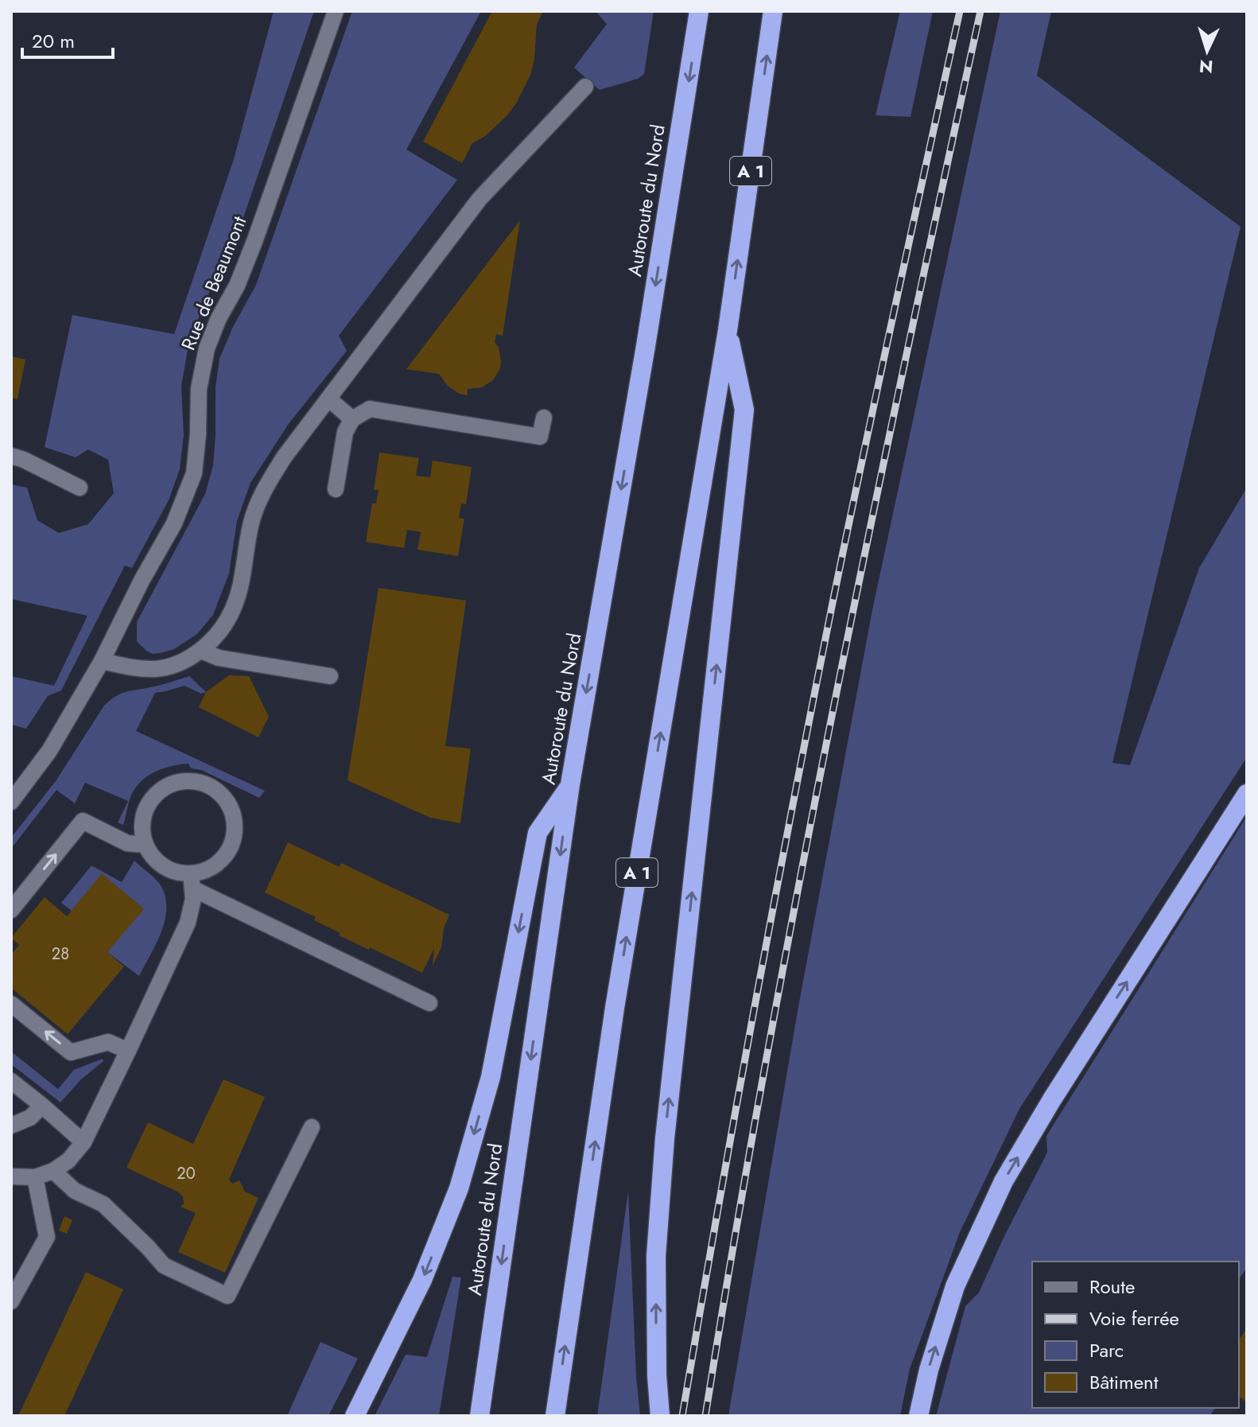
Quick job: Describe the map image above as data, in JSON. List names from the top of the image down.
{
  "streets": {
    "highway": ["A 1", "Autoroute du Nord"],
    "street": ["Rue de Beaumont"]
  },
  "house_numbers": ["28", "20"],
  "legend": [
    "Route",
    "Voie ferrée",
    "Parc",
    "Bâtiment"
  ],
  "scale_bar": "20 m",
  "north": "bottom"
}
